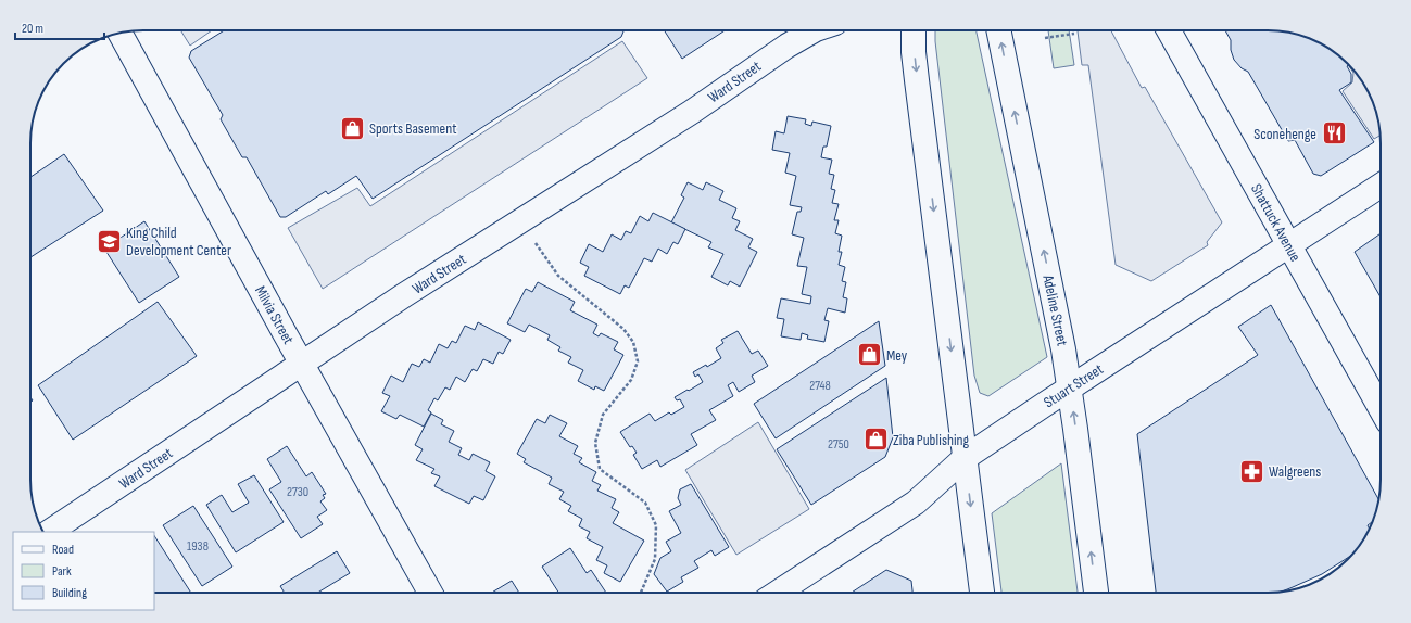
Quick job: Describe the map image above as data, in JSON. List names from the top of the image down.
{
  "streets": {
    "street": [
      "Ward Street",
      "Shattuck Avenue",
      "Adeline Street",
      "Milvia Street",
      "Stuart Street"
    ]
  },
  "crossings": [
    ["Ward Street", "Milvia Street"],
    ["Shattuck Avenue", "Stuart Street"],
    ["Adeline Street", "Stuart Street"]
  ],
  "places": {
    "shop": ["Sports Basement", "Mey", "Ziba Publishing"],
    "restaurant": ["Sconehenge"],
    "school or university": ["King Child Development Center"],
    "pharmacy": ["Walgreens"]
  },
  "house_numbers": [
    "2748",
    "2750",
    "2730",
    "1938"
  ],
  "legend": ["Road", "Park", "Building"],
  "scale_bar": "20 m"
}
